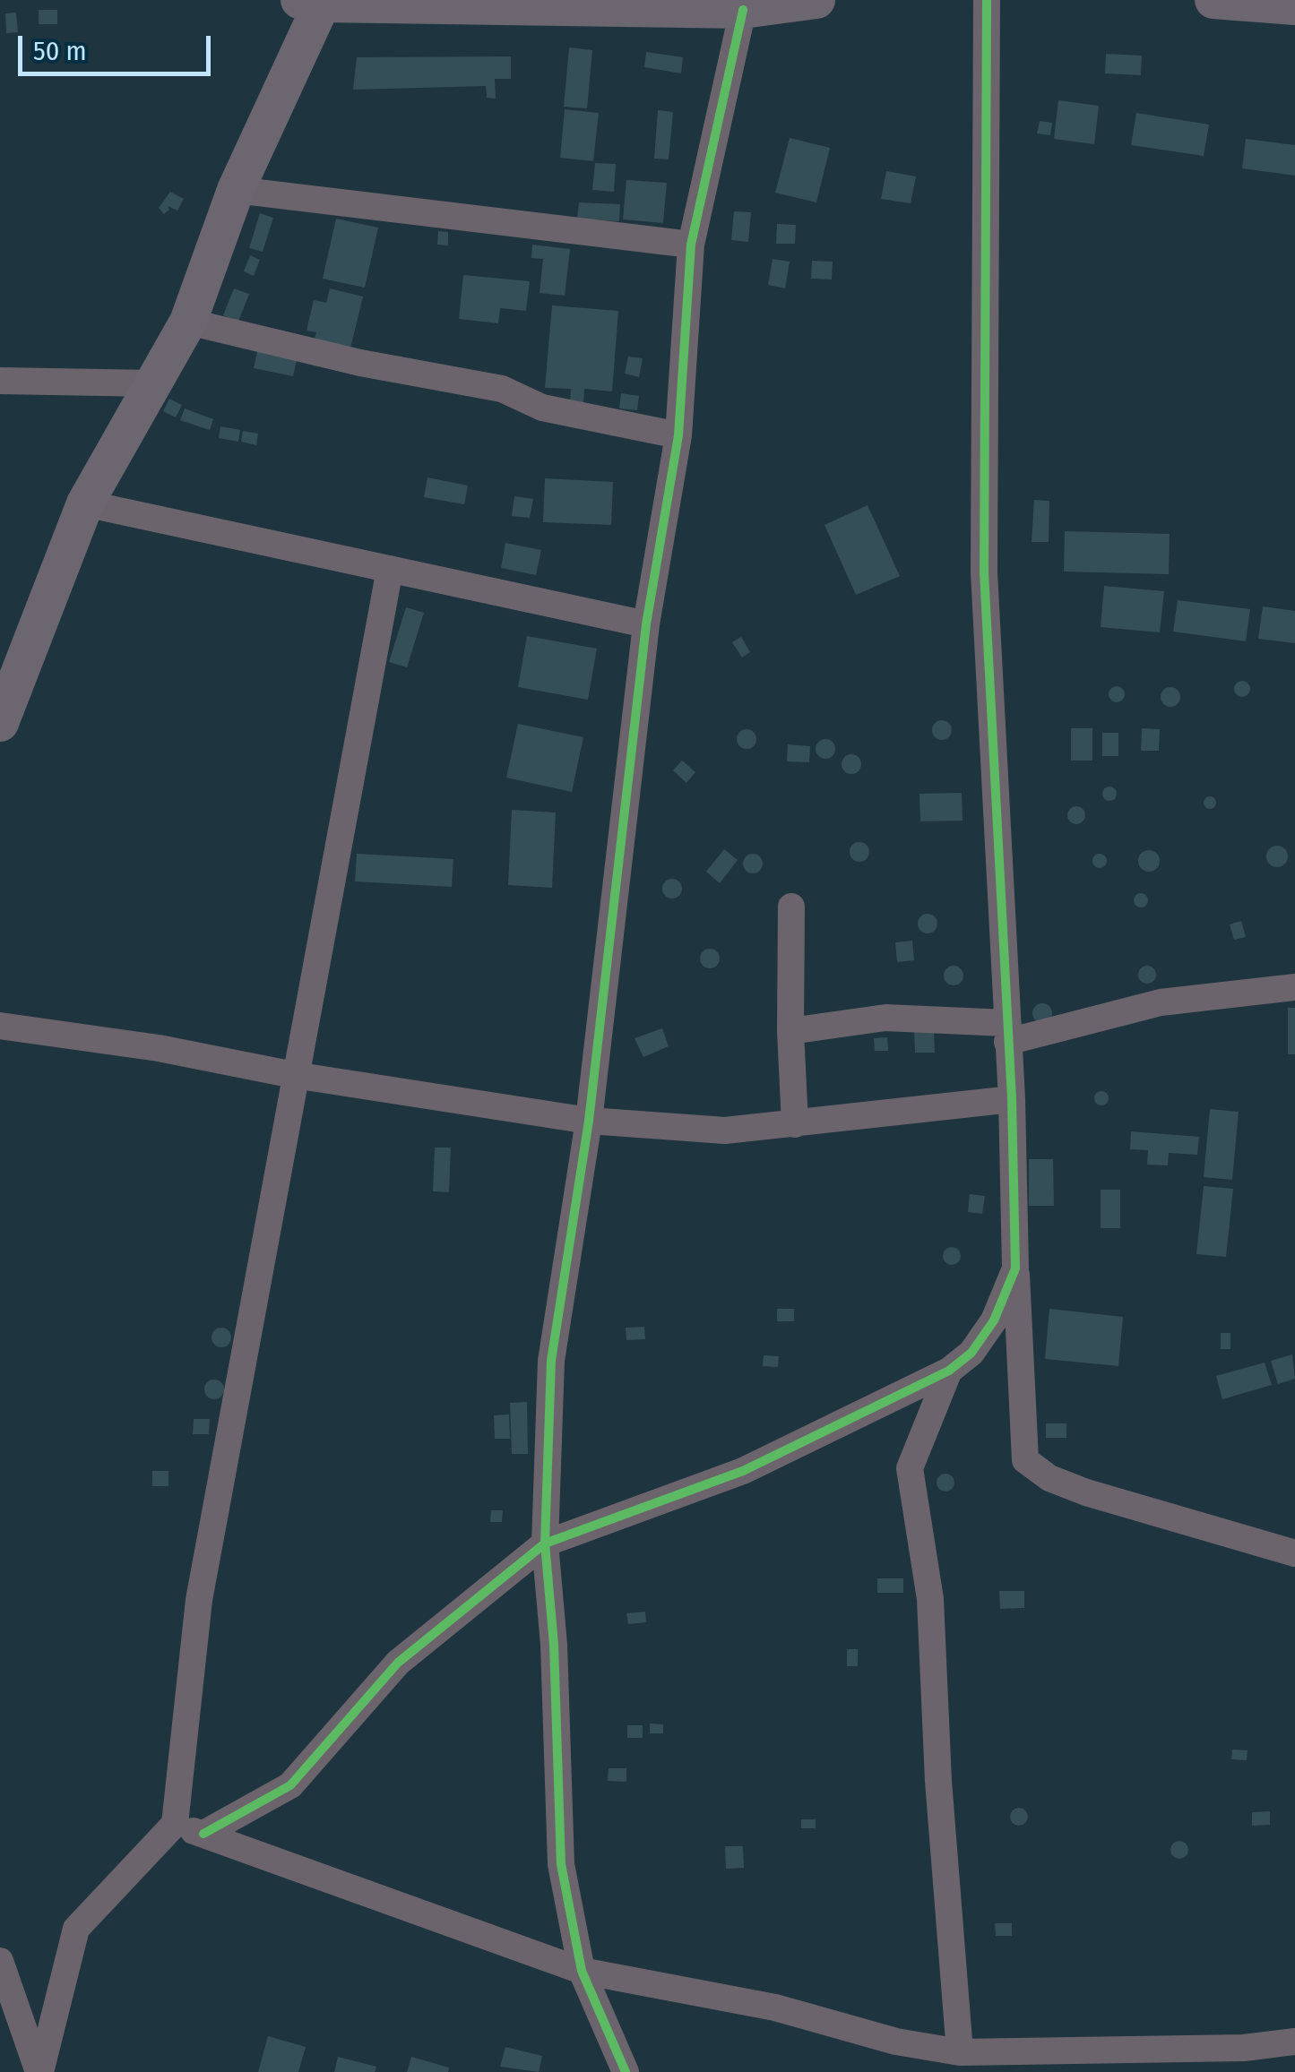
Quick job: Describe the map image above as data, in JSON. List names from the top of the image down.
{
  "scale_bar": "50 m"
}
